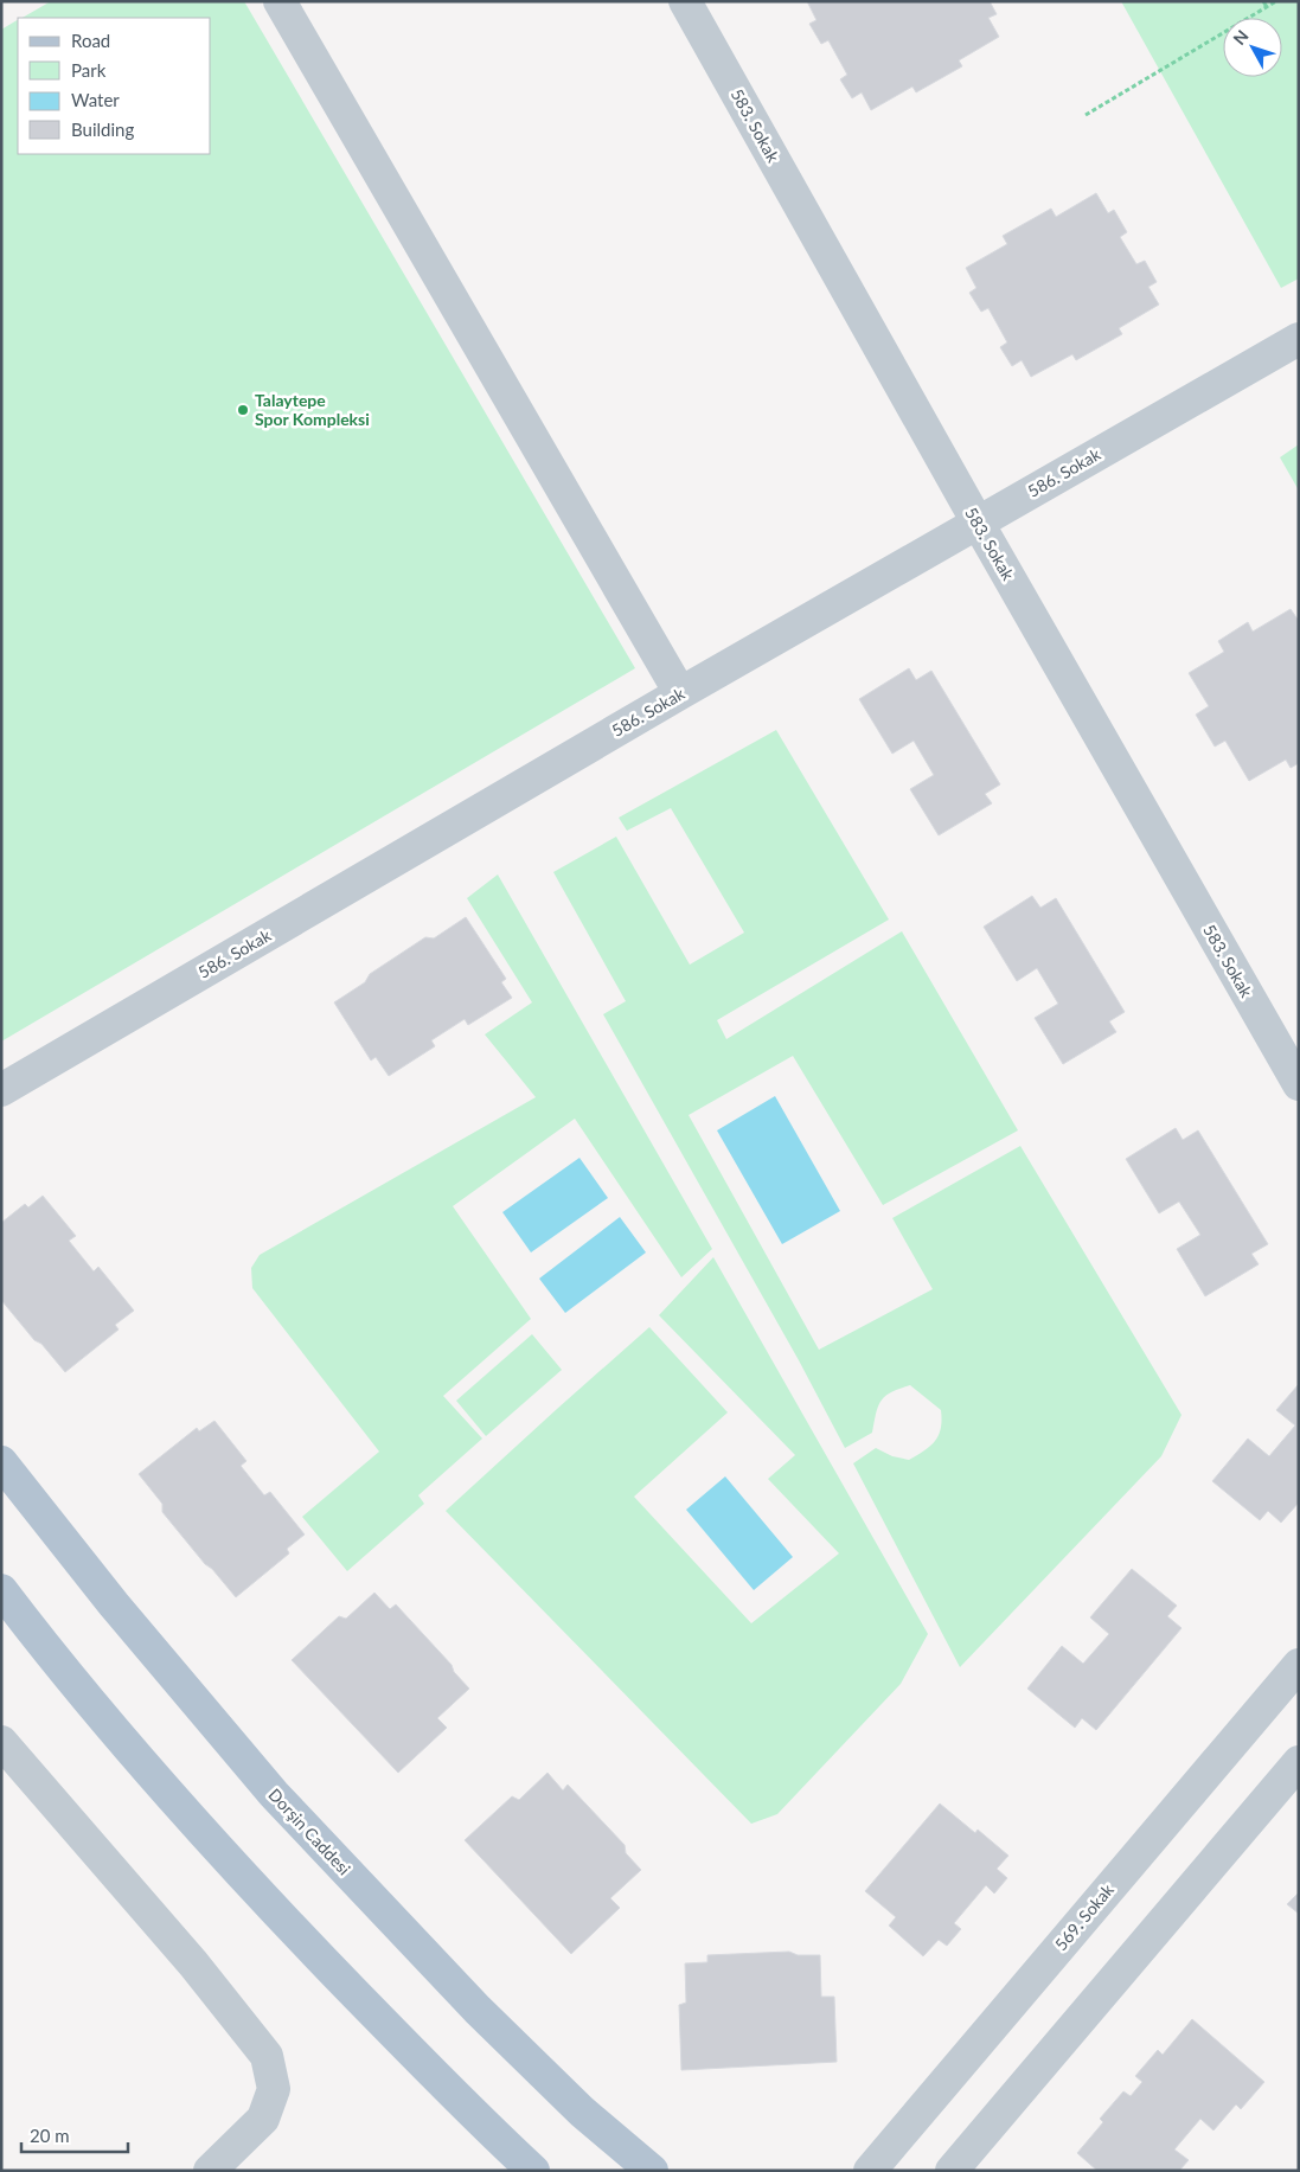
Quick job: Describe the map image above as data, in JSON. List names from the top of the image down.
{
  "streets": {
    "main road": ["Dorşin Caddesi"],
    "street": ["583. Sokak", "586. Sokak", "569. Sokak"]
  },
  "crossings": [
    ["583. Sokak", "586. Sokak"]
  ],
  "places": ["Talaytepe Spor Kompleksi"],
  "legend": [
    "Road",
    "Park",
    "Water",
    "Building"
  ],
  "scale_bar": "20 m",
  "north": "top left"
}
